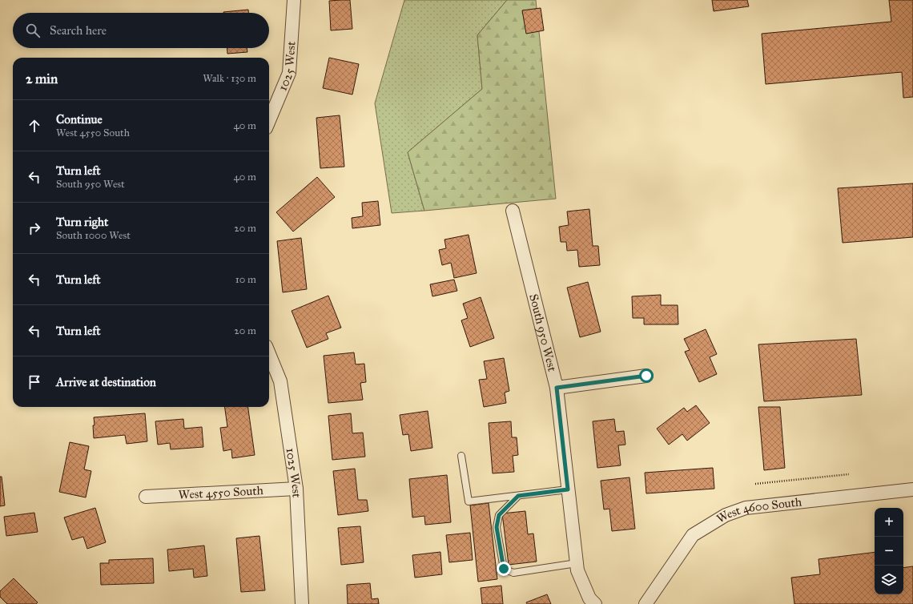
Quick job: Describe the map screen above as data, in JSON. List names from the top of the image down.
{
  "streets": {
    "street": [
      "1025 West",
      "South 950 West",
      "West 4550 South",
      "West 4600 South"
    ]
  },
  "crossings": [
    ["1025 West", "West 4550 South"]
  ],
  "page": {
    "search": "Search here",
    "heading": ["2 min", "Walk · 130 m"],
    "list": [
      ["Continue", "West 4550 South", "40 m"],
      ["Turn left", "South 950 West", "40 m"],
      ["Turn right", "South 1000 West", "20 m"],
      ["Turn left", "10 m"],
      ["Turn left", "20 m"],
      "Arrive at destination"
    ],
    "map_buttons": ["+", "−"]
  }
}
